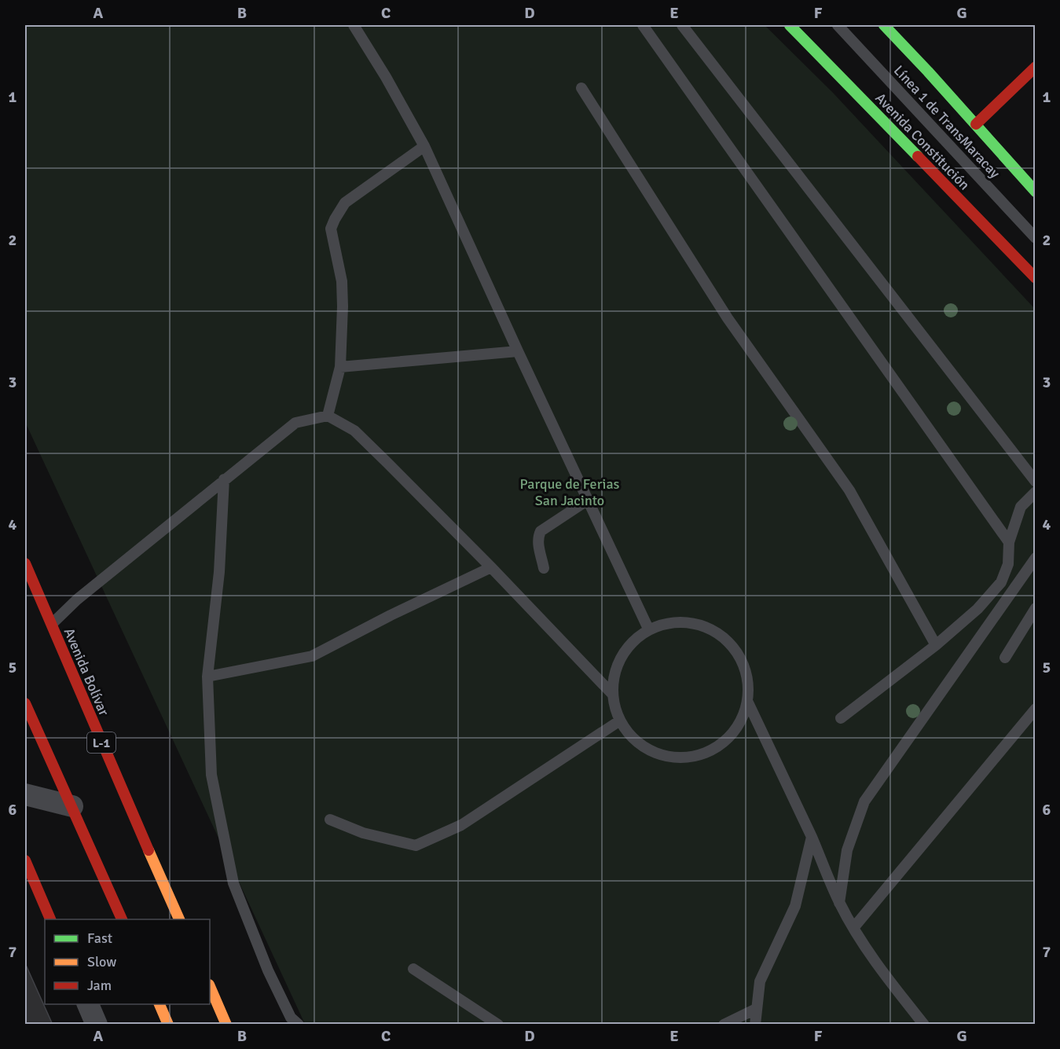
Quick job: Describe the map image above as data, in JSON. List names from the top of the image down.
{
  "streets": {
    "street": ["Avenida Constitución", "Avenida Bolívar", "L-1"],
    "lane": ["Línea 1 de TransMaracay"]
  },
  "parks": ["Parque de Ferias San Jacinto"],
  "legend": ["Fast", "Slow", "Jam"],
  "grid": {
    "columns": [
      "A",
      "B",
      "C",
      "D",
      "E",
      "F",
      "G"
    ],
    "rows": [
      "1",
      "2",
      "3",
      "4",
      "5",
      "6",
      "7"
    ]
  }
}
